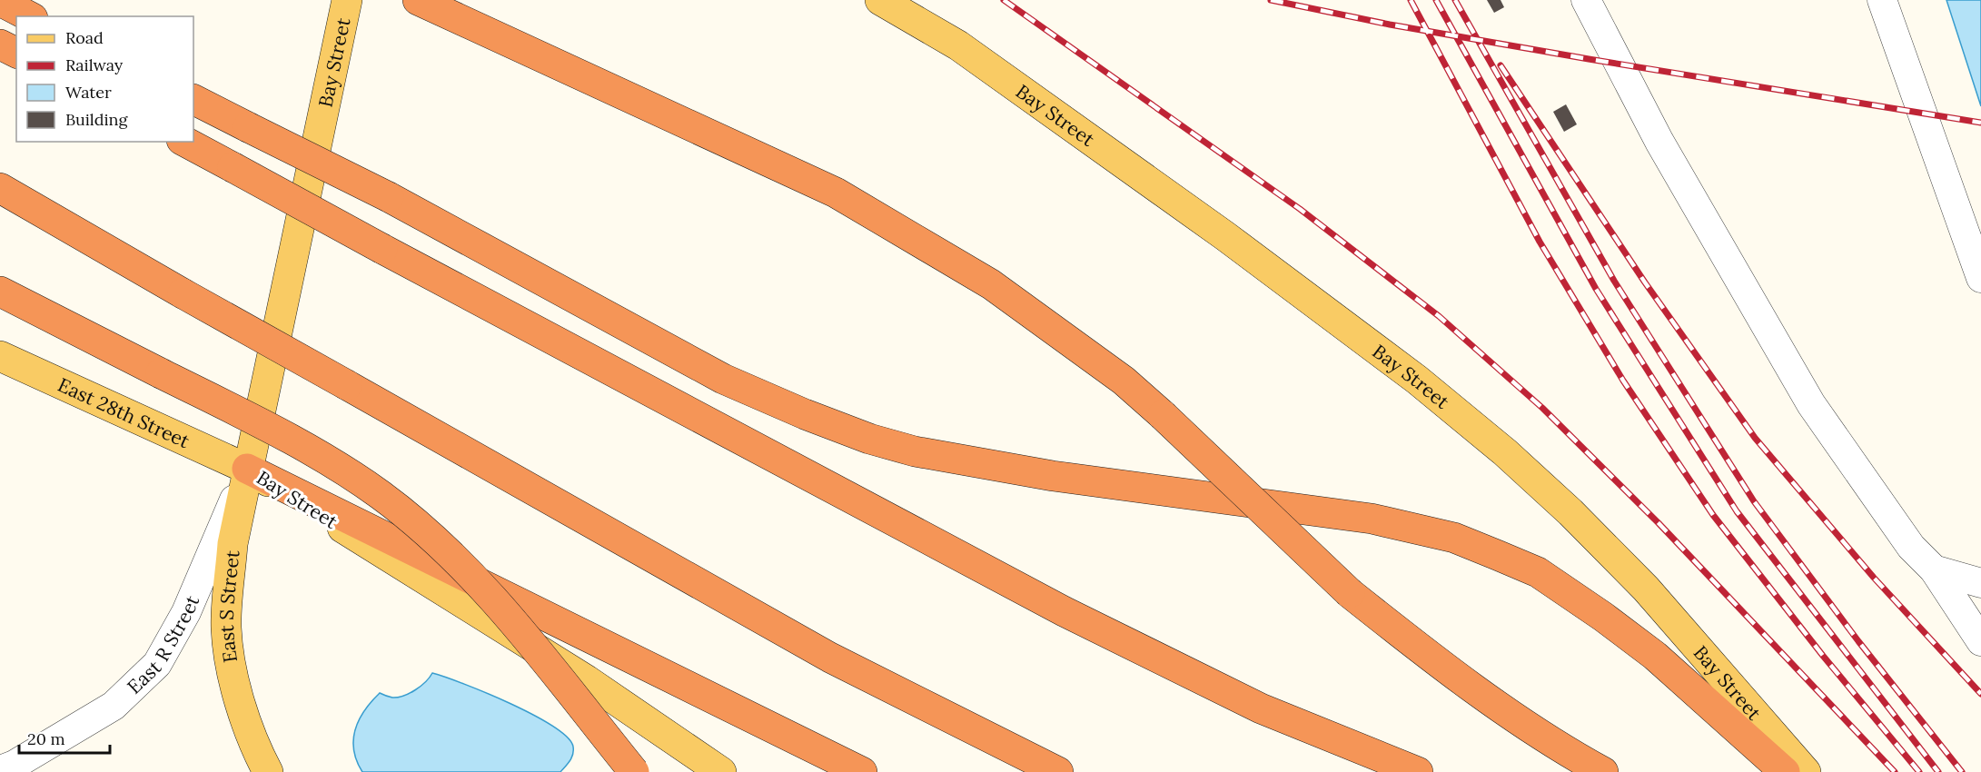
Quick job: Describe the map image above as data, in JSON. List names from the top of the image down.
{
  "streets": {
    "main road": ["Bay Street", "East 28th Street", "East S Street"],
    "street": ["East R Street"]
  },
  "crossings": [
    ["Bay Street", "East 28th Street"],
    ["Bay Street", "East S Street"],
    ["Bay Street", "East R Street"],
    ["East 28th Street", "East S Street"],
    ["East 28th Street", "East R Street"],
    ["East S Street", "East R Street"]
  ],
  "legend": [
    "Road",
    "Railway",
    "Water",
    "Building"
  ],
  "scale_bar": "20 m"
}
